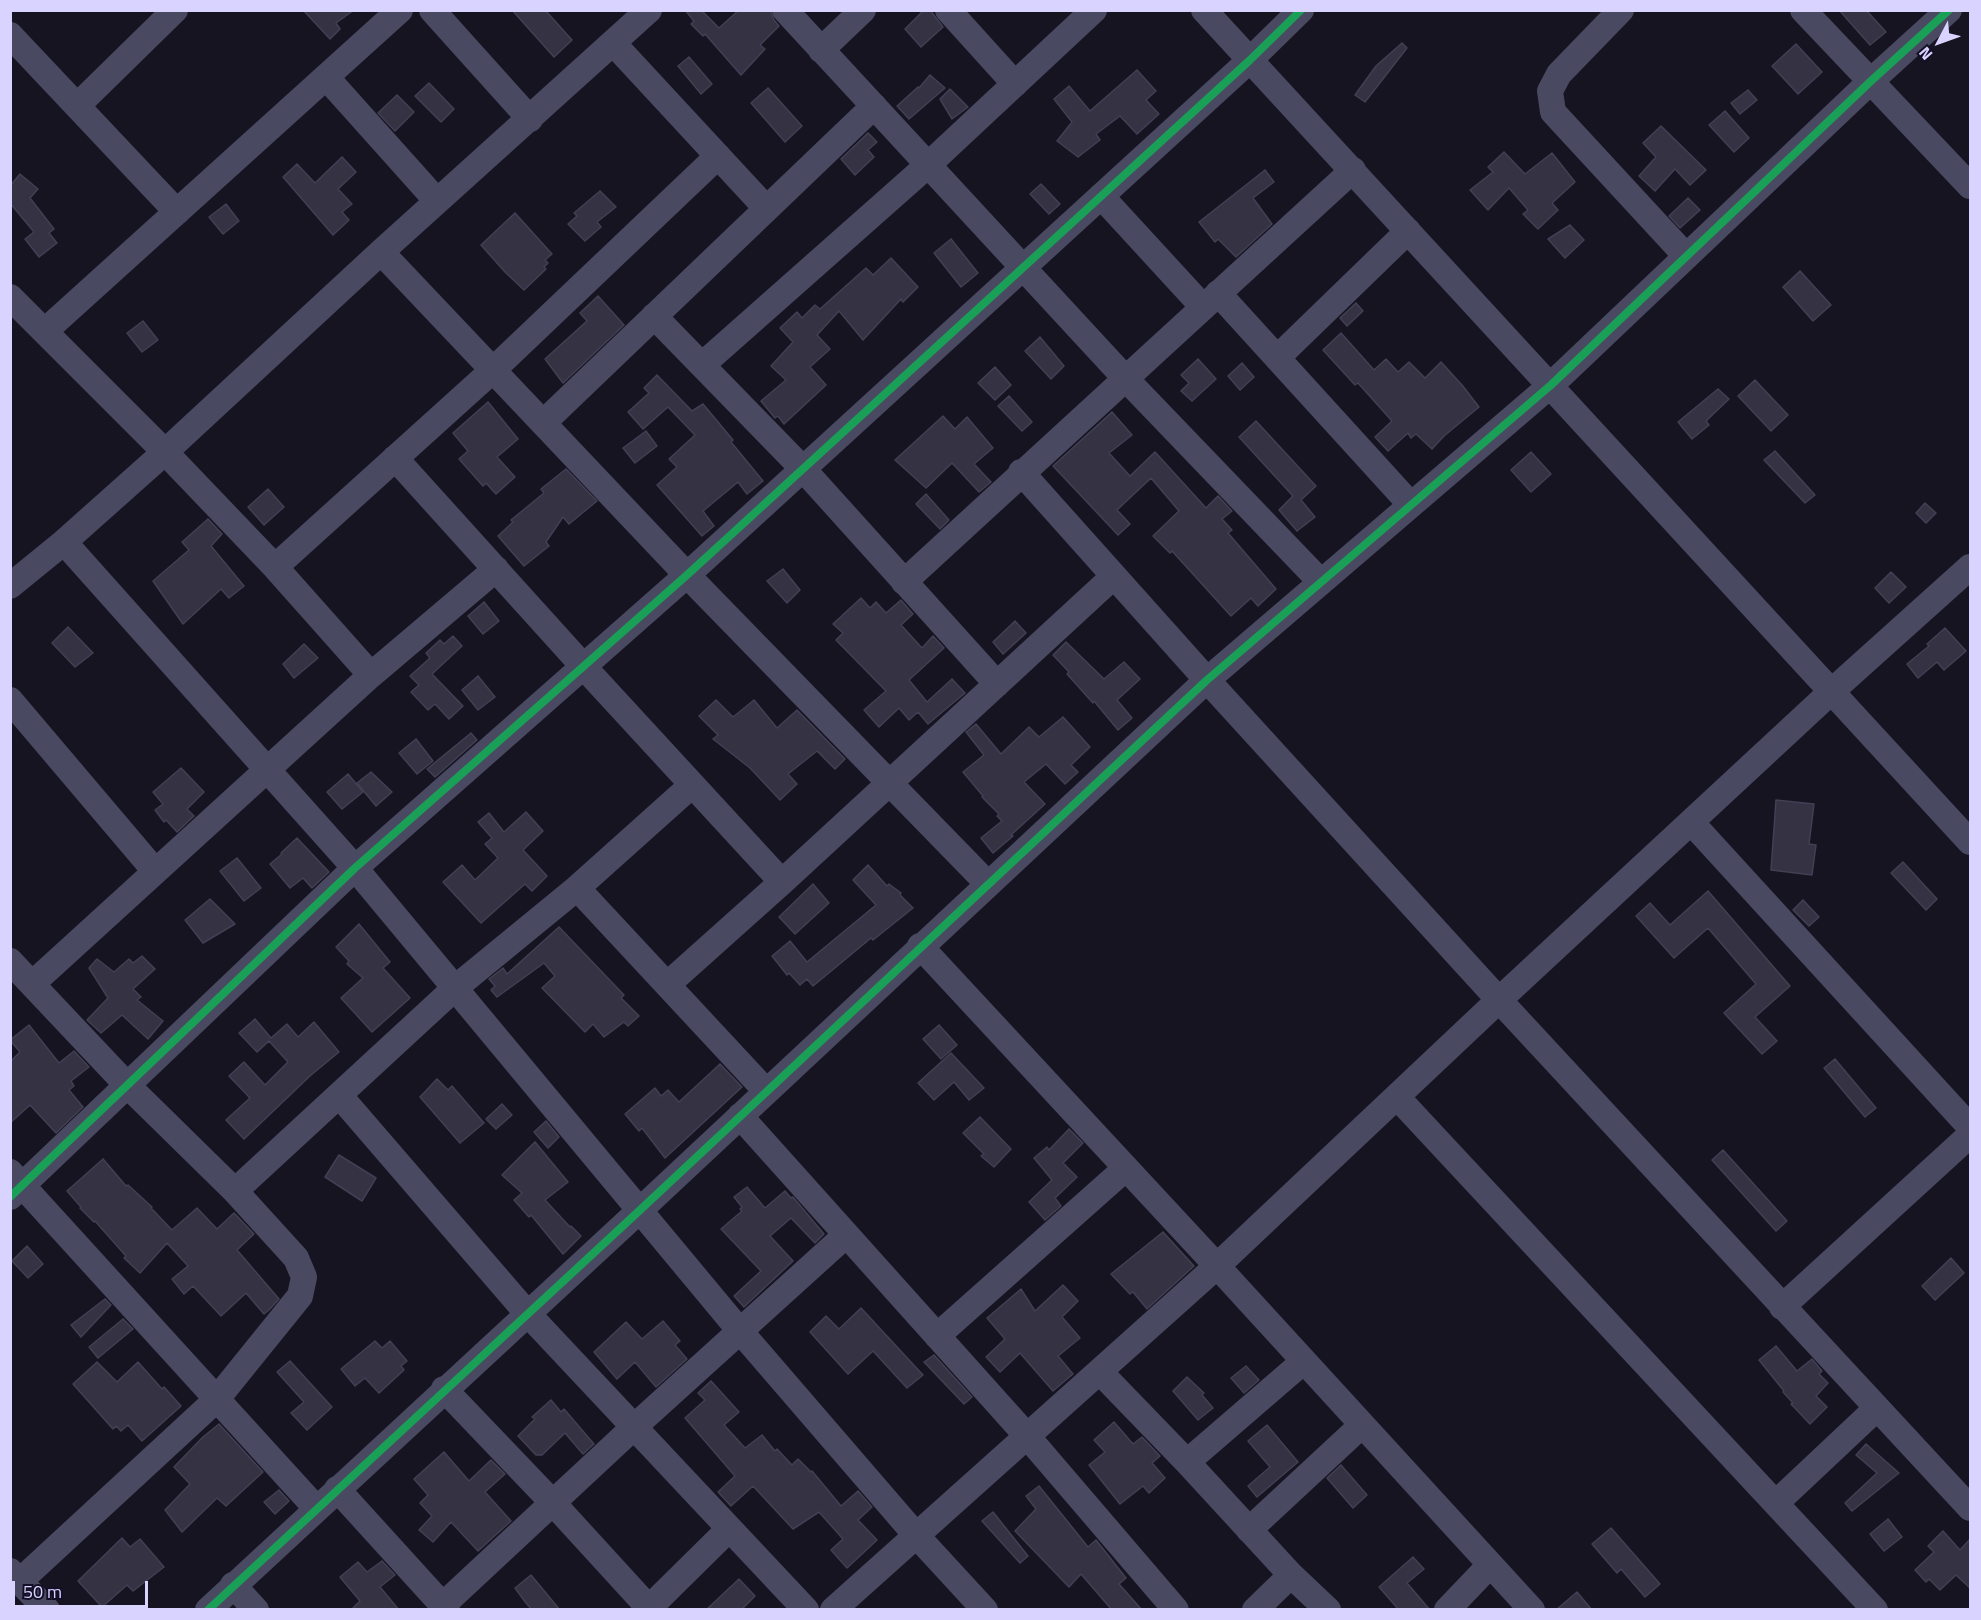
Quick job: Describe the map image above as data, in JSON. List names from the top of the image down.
{
  "scale_bar": "50 m",
  "north": "bottom left"
}
